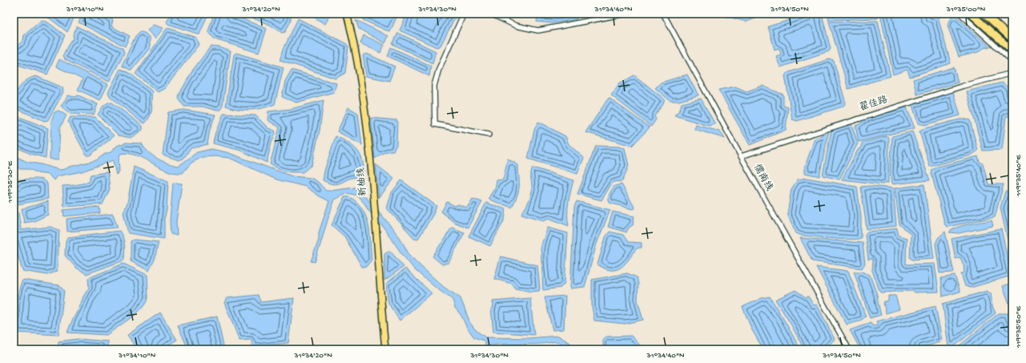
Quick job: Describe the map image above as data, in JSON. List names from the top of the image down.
{
  "streets": {
    "main road": ["新柚线"],
    "street": ["翟佳路", "儒南线"]
  },
  "crossings": [
    ["翟佳路", "儒南线"]
  ],
  "coordinates": [
    "31°34'10\"N",
    "31°34'20\"N",
    "31°34'30\"N",
    "31°34'40\"N",
    "31°34'50\"N",
    "31°35'00\"N",
    "119°35'40\"E",
    "119°35'30\"E",
    "119°35'50\"E"
  ]
}
